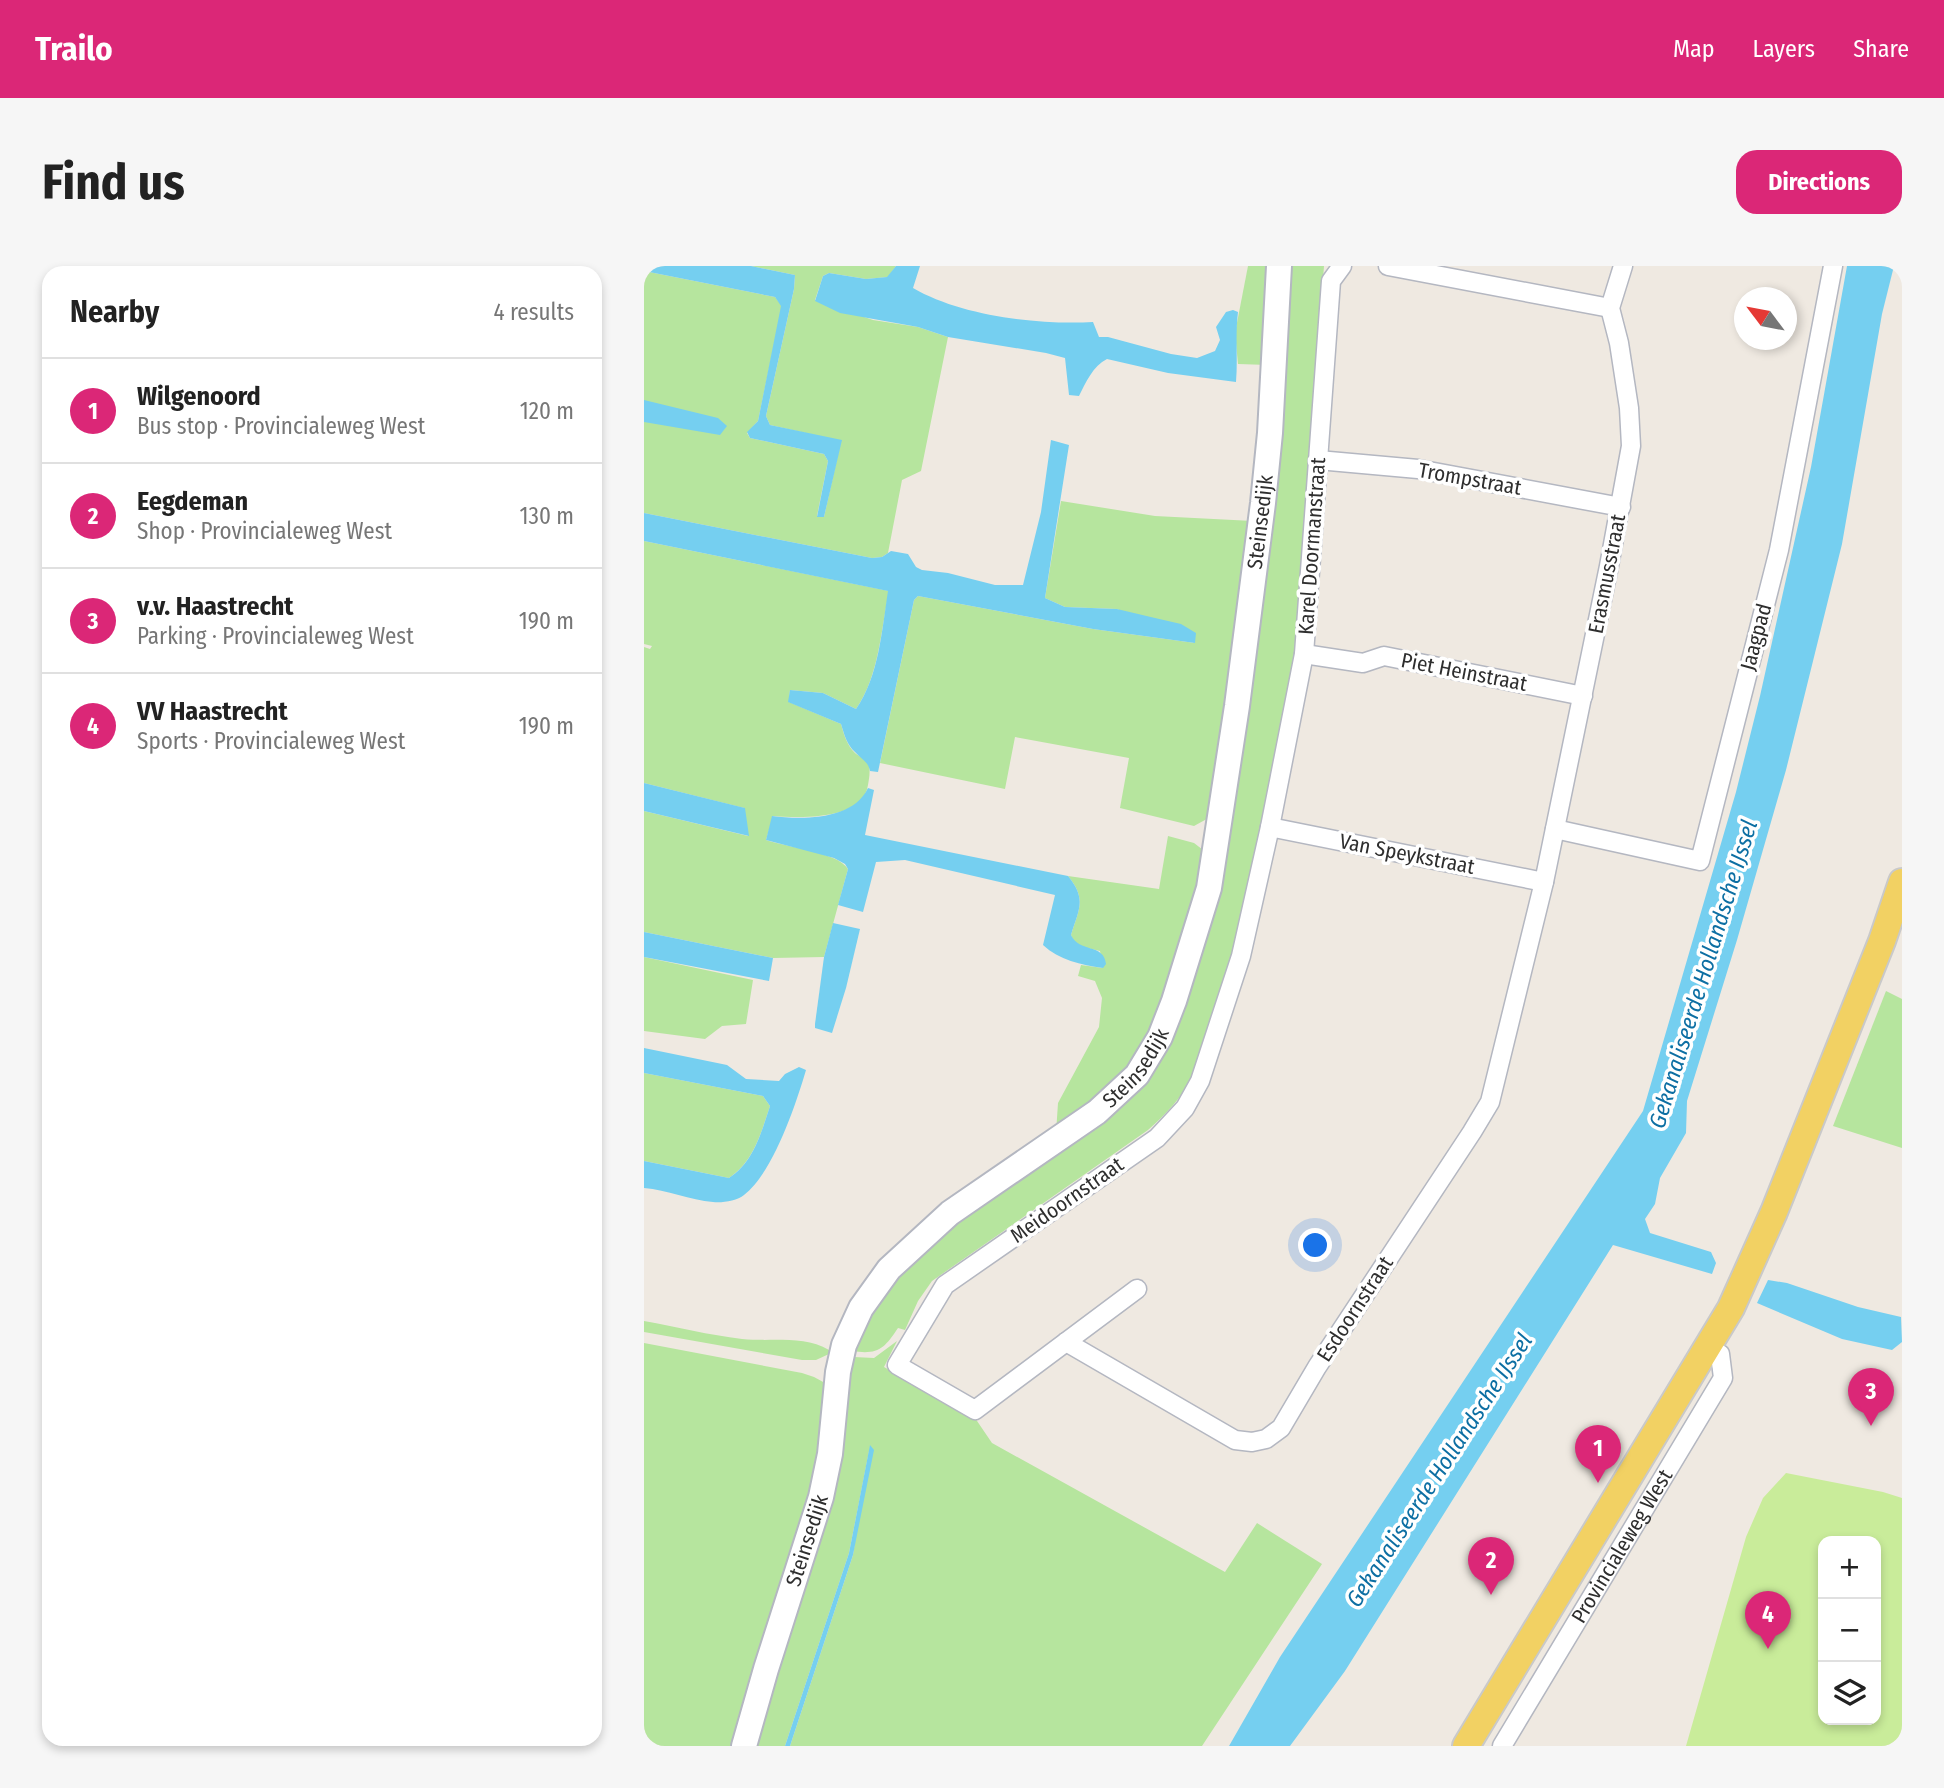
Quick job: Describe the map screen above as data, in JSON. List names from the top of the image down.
{
  "streets": {
    "main road": ["Provincialeweg West"],
    "street": [
      "Trompstraat",
      "Steinsedijk",
      "Karel Doormanstraat",
      "Erasmusstraat",
      "Jaagpad",
      "Piet Heinstraat",
      "Van Speykstraat",
      "Meidoornstraat",
      "Esdoornstraat"
    ]
  },
  "crossings": [
    ["Trompstraat", "Karel Doormanstraat"],
    ["Trompstraat", "Erasmusstraat"],
    ["Karel Doormanstraat", "Piet Heinstraat"],
    ["Karel Doormanstraat", "Van Speykstraat"],
    ["Karel Doormanstraat", "Meidoornstraat"],
    ["Erasmusstraat", "Jaagpad"],
    ["Erasmusstraat", "Piet Heinstraat"],
    ["Erasmusstraat", "Van Speykstraat"],
    ["Erasmusstraat", "Esdoornstraat"],
    ["Van Speykstraat", "Meidoornstraat"],
    ["Van Speykstraat", "Esdoornstraat"],
    ["Meidoornstraat", "Esdoornstraat"]
  ],
  "water": ["Gekanaliseerde Hollandsche IJssel"],
  "north": "top left",
  "page": {
    "header": "Trailo",
    "nav": ["Map", "Layers", "Share"],
    "buttons": "Directions",
    "title": "Find us",
    "heading": ["Nearby", "4 results"],
    "list": [
      {
        "mark": "1",
        "name": "Wilgenoord",
        "note": "Bus stop · Provincialeweg West",
        "value": "120 m"
      },
      {
        "mark": "2",
        "name": "Eegdeman",
        "note": "Shop · Provincialeweg West",
        "value": "130 m"
      },
      {
        "mark": "3",
        "name": "v.v. Haastrecht",
        "note": "Parking · Provincialeweg West",
        "value": "190 m"
      },
      {
        "mark": "4",
        "name": "VV Haastrecht",
        "note": "Sports · Provincialeweg West",
        "value": "190 m"
      }
    ],
    "pins": [
      "3",
      "1",
      "2",
      "4"
    ],
    "map_buttons": ["+", "−"]
  }
}
